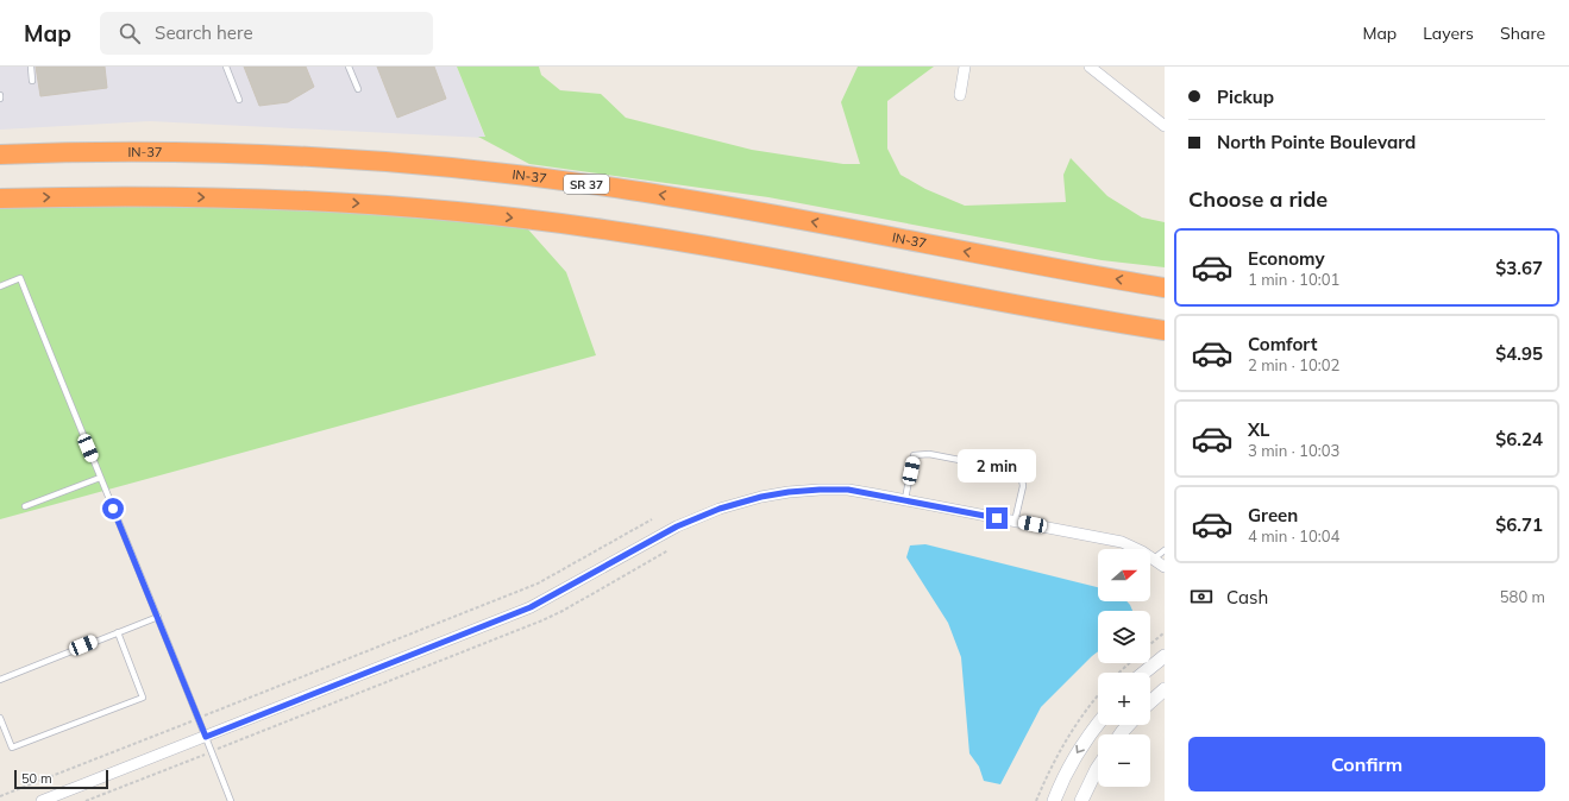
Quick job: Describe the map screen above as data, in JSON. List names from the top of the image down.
{
  "streets": {
    "highway": ["IN-37", "SR 37"]
  },
  "scale_bar": "50 m",
  "north": "right",
  "page": {
    "header": "Map",
    "search": "Search here",
    "nav": ["Map", "Layers", "Share"],
    "banner": ["Pickup", "North Pointe Boulevard"],
    "heading": "Choose a ride",
    "list": [
      {
        "name": "Economy",
        "note": "1 min · 10:01",
        "value": "$3.67"
      },
      {
        "name": "Comfort",
        "note": "2 min · 10:02",
        "value": "$4.95"
      },
      {
        "name": "XL",
        "note": "3 min · 10:03",
        "value": "$6.24"
      },
      {
        "name": "Green",
        "note": "4 min · 10:04",
        "value": "$6.71"
      }
    ],
    "bubble": "2 min",
    "map_buttons": ["+", "−"],
    "pay": ["Cash", "580 m"],
    "buttons": "Confirm",
    "scale": "50 m"
  }
}
